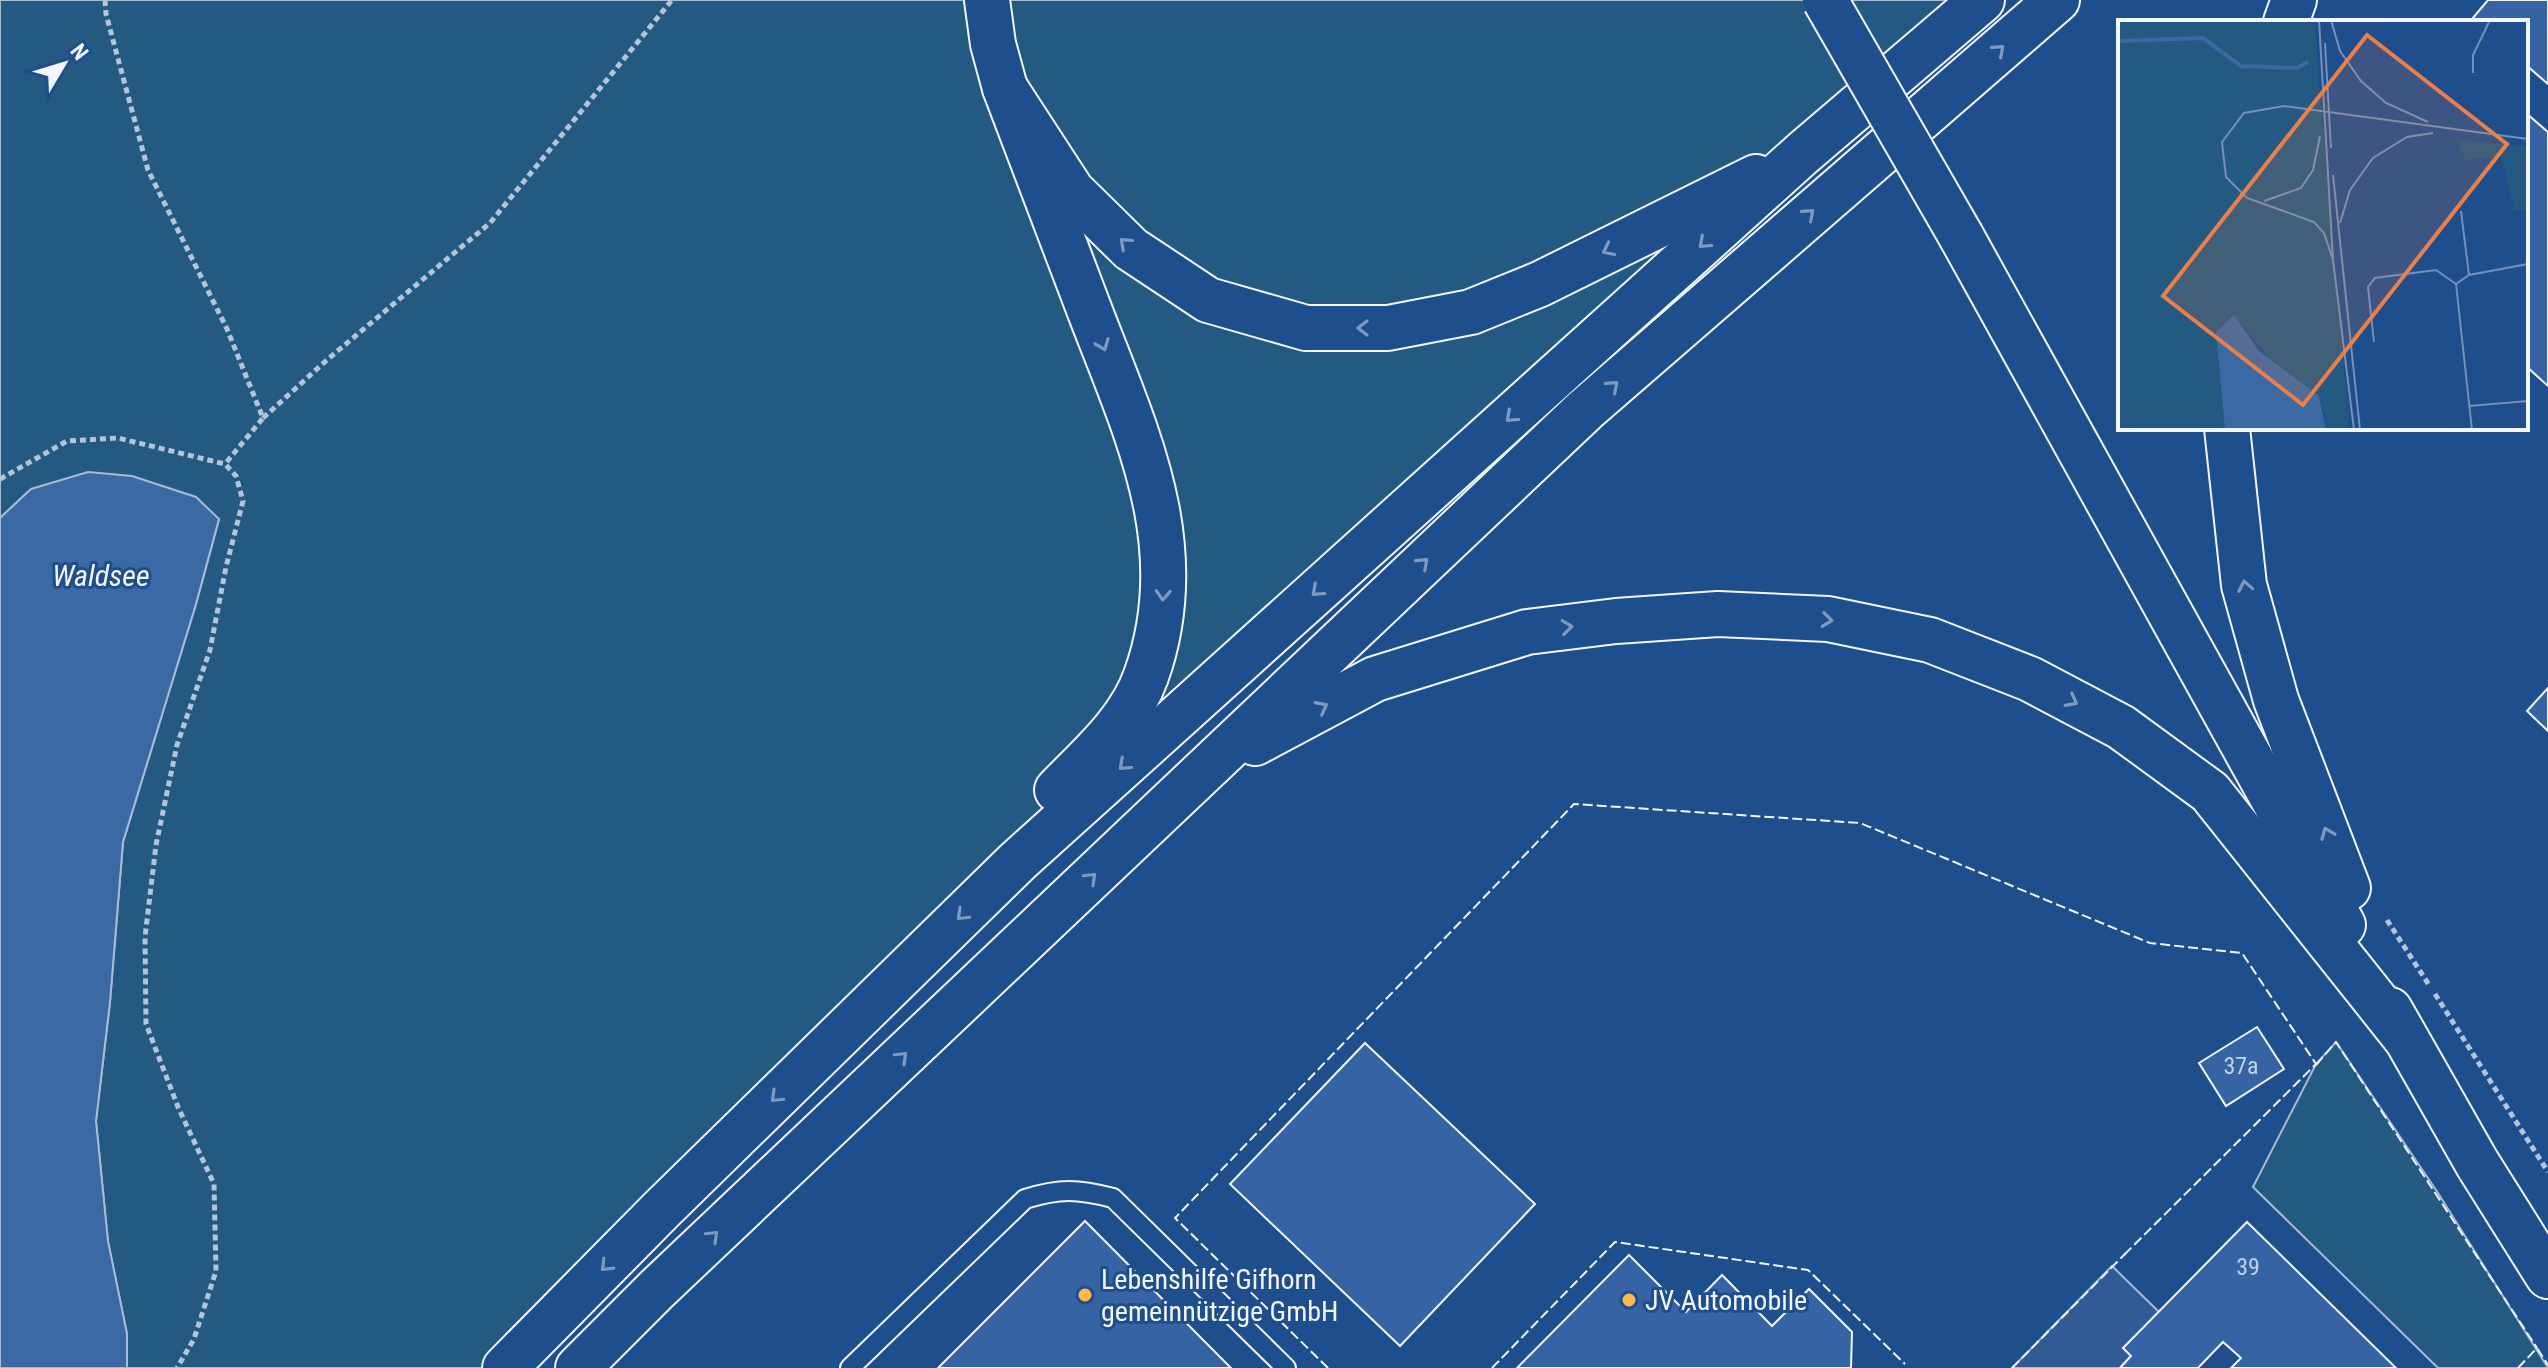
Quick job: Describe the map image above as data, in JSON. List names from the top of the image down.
{
  "water": ["Waldsee"],
  "places": ["Lebenshilfe Gifhorn gemeinnützige GmbH", "JV Automobile"],
  "house_numbers": ["37a", "39"],
  "north": "top right"
}
